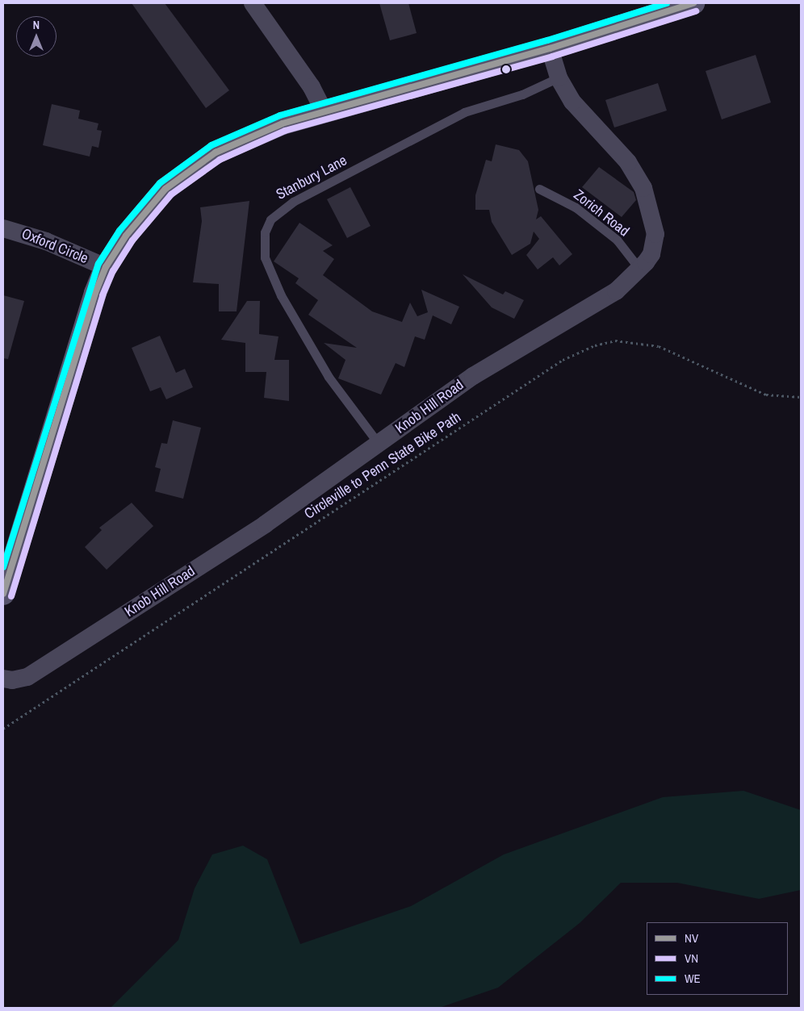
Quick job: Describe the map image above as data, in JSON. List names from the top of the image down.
{
  "streets": {
    "street": ["Oxford Circle", "Knob Hill Road"],
    "lane": ["Stanbury Lane", "Zorich Road"],
    "path": ["Circleville to Penn State Bike Path"]
  },
  "crossings": [
    ["Stanbury Lane", "Knob Hill Road"],
    ["Zorich Road", "Knob Hill Road"]
  ],
  "lines": ["transit line NV", "transit line WE", "transit line VN"],
  "legend": ["NV", "VN", "WE"],
  "north": "top"
}
